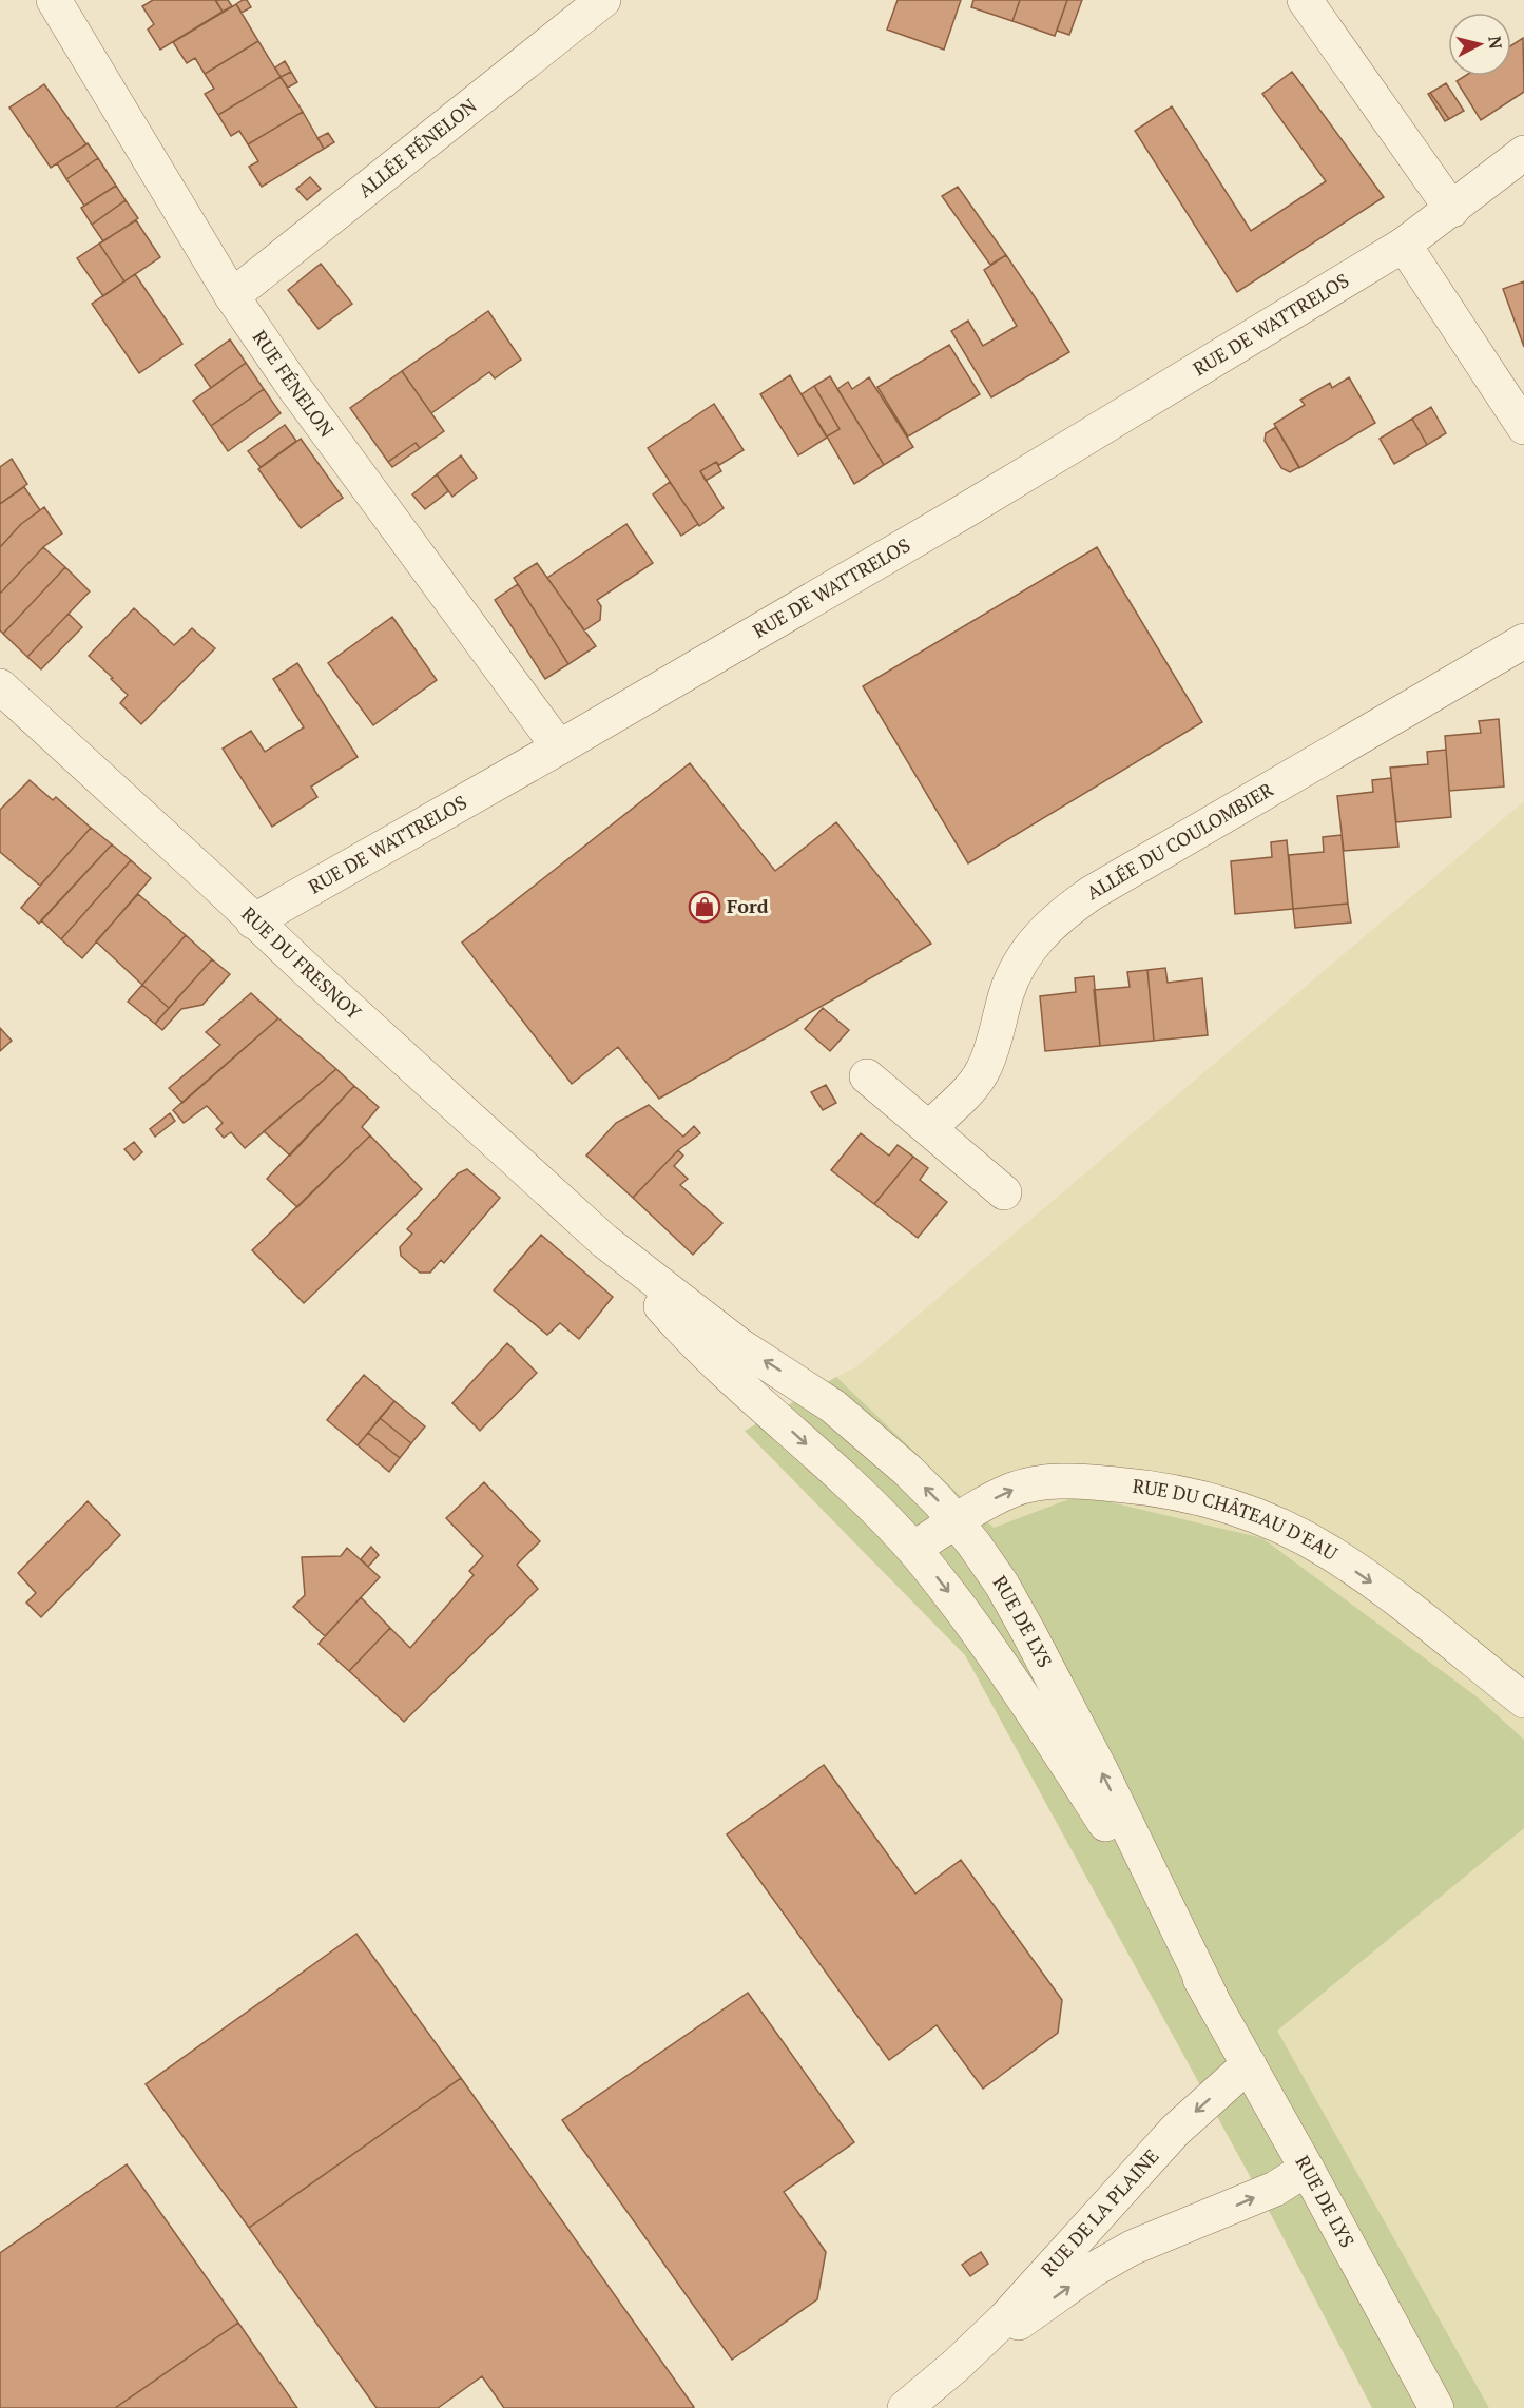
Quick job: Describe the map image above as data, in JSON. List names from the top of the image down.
{
  "streets": {
    "street": [
      "ALLÉE FÉNELON",
      "RUE DE WATTRELOS",
      "RUE FÉNELON",
      "ALLÉE DU COULOMBIER",
      "RUE DU FRESNOY",
      "RUE DU CHÂTEAU D'EAU",
      "RUE DE LYS",
      "RUE DE LA PLAINE"
    ]
  },
  "crossings": [
    ["ALLÉE FÉNELON", "RUE FÉNELON"],
    ["RUE DE WATTRELOS", "RUE FÉNELON"],
    ["RUE DE WATTRELOS", "RUE DU FRESNOY"],
    ["RUE DU FRESNOY", "RUE DE LYS"],
    ["RUE DU CHÂTEAU D'EAU", "RUE DE LYS"],
    ["RUE DE LYS", "RUE DE LA PLAINE"]
  ],
  "one_way": ["RUE DU CHÂTEAU D'EAU"],
  "places": {
    "shop": ["Ford"]
  },
  "north": "right"
}
